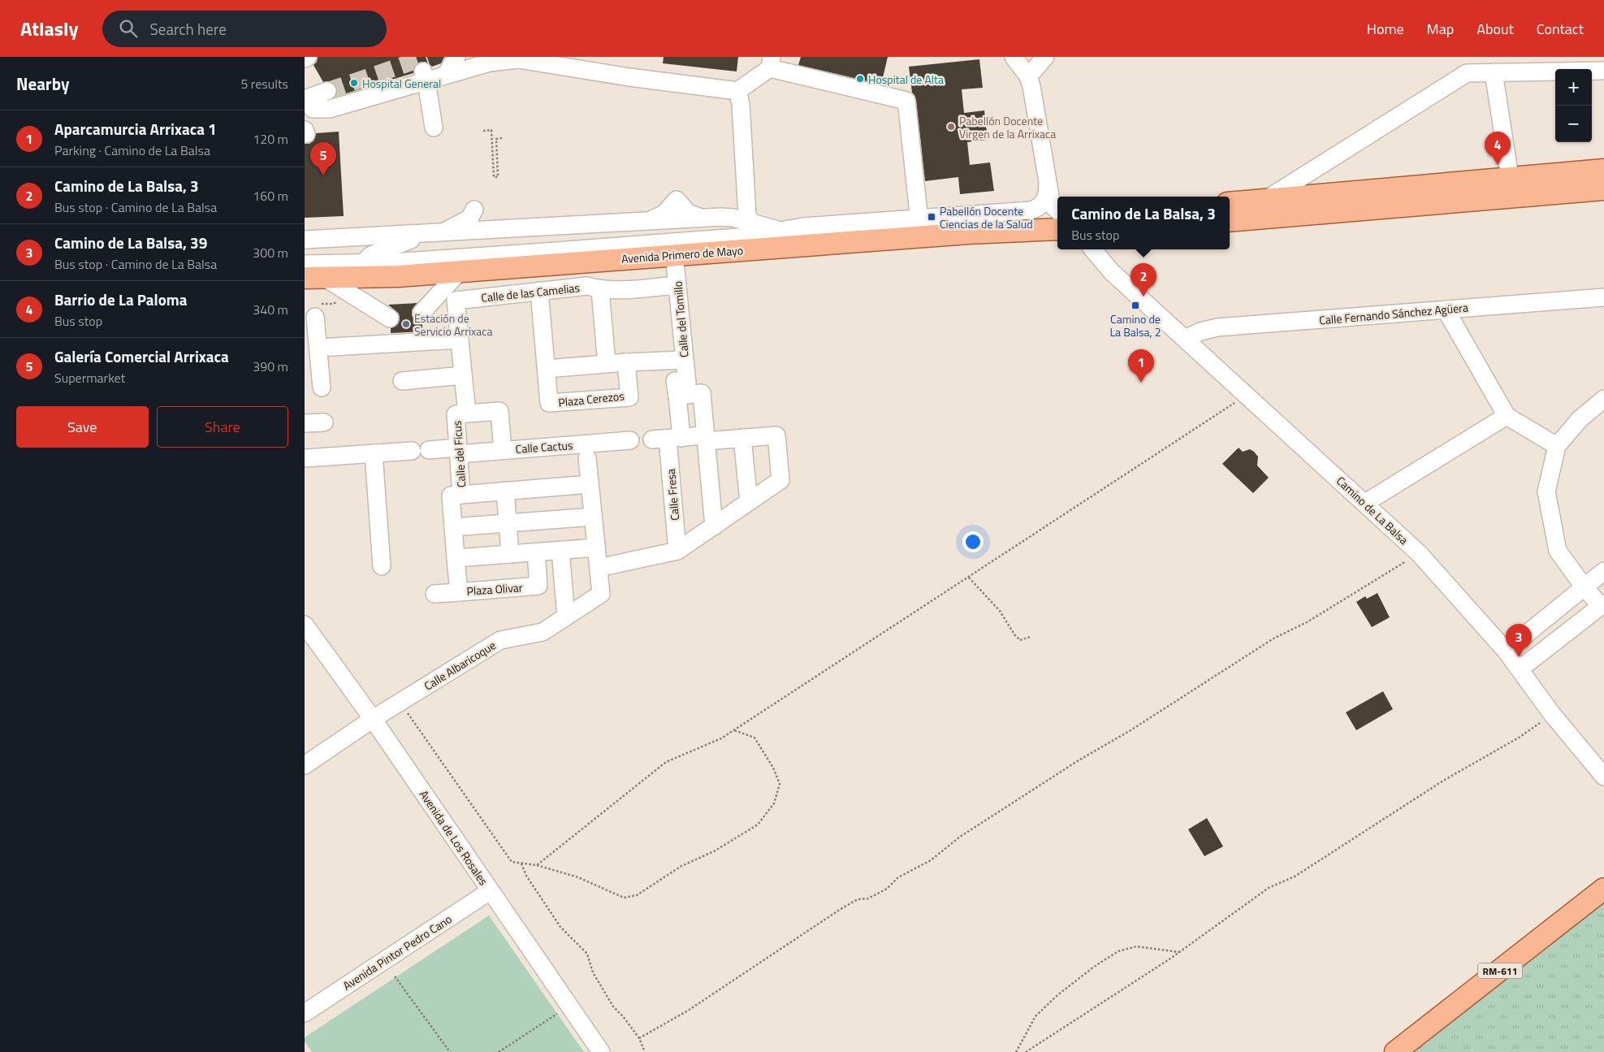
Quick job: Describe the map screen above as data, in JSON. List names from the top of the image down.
{
  "streets": {
    "main road": ["Avenida Primero de Mayo", "RM-611"],
    "street": [
      "Calle de las Camelias",
      "Calle Fernando Sánchez Agüera",
      "Calle del Tomillo",
      "Plaza Cerezos",
      "Calle Cactus",
      "Calle del Ficus",
      "Calle Fresa",
      "Camino de La Balsa",
      "Plaza Olivar",
      "Calle Albaricoque",
      "Avenida de Los Rosales",
      "Avenida Pintor Pedro Cano"
    ]
  },
  "crossings": [
    ["Avenida Primero de Mayo", "Calle del Tomillo"],
    ["Calle de las Camelias", "Calle del Tomillo"],
    ["Calle de las Camelias", "Calle del Ficus"],
    ["Calle Fernando Sánchez Agüera", "Camino de La Balsa"],
    ["Calle del Tomillo", "Calle Fresa"],
    ["Calle Cactus", "Calle del Ficus"],
    ["Calle del Ficus", "Plaza Olivar"],
    ["Calle Albaricoque", "Avenida de Los Rosales"],
    ["Avenida de Los Rosales", "Avenida Pintor Pedro Cano"]
  ],
  "places": {
    "other": [
      "Hospital de Alta",
      "Hospital General",
      "Pabellón Docente Virgen de la Arrixaca",
      "Estación de Servicio Arrixaca"
    ],
    "transit": ["Pabellón Docente Ciencias de la Salud", "Camino de La Balsa, 2"]
  },
  "page": {
    "header": "Atlasly",
    "search": "Search here",
    "nav": [
      "Home",
      "Map",
      "About",
      "Contact"
    ],
    "heading": ["Nearby", "5 results"],
    "map_buttons": ["+", "−"],
    "list": [
      {
        "mark": "1",
        "name": "Aparcamurcia Arrixaca 1",
        "note": "Parking · Camino de La Balsa",
        "value": "120 m"
      },
      {
        "mark": "2",
        "name": "Camino de La Balsa, 3",
        "note": "Bus stop · Camino de La Balsa",
        "value": "160 m"
      },
      {
        "mark": "3",
        "name": "Camino de La Balsa, 39",
        "note": "Bus stop · Camino de La Balsa",
        "value": "300 m"
      },
      {
        "mark": "4",
        "name": "Barrio de La Paloma",
        "note": "Bus stop",
        "value": "340 m"
      },
      {
        "mark": "5",
        "name": "Galería Comercial Arrixaca",
        "note": "Supermarket",
        "value": "390 m"
      }
    ],
    "pins": [
      "4",
      "5",
      "2",
      "1",
      "3"
    ],
    "popup": ["Camino de La Balsa, 3", "Bus stop"],
    "buttons": ["Save", "Share"]
  }
}
